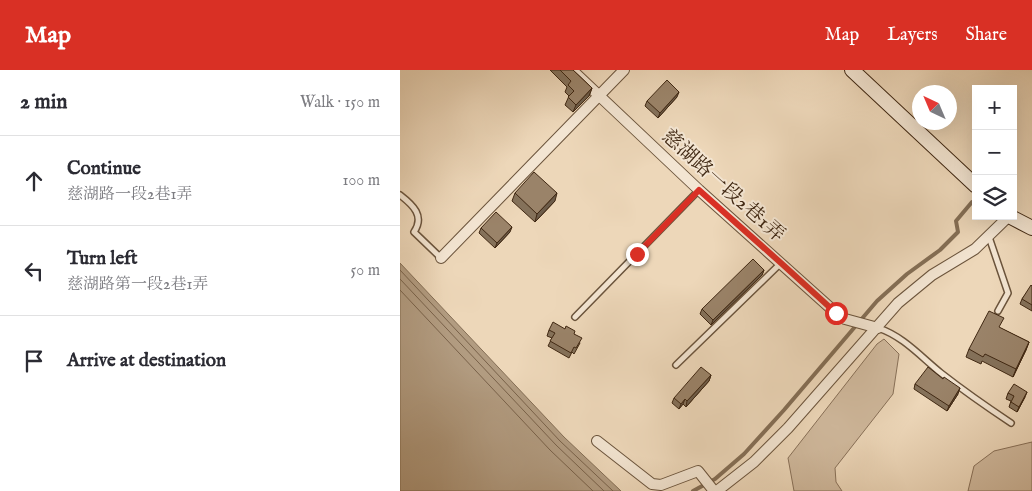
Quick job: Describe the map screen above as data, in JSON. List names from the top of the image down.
{
  "streets": {
    "street": ["慈湖路一段2巷1弄"]
  },
  "north": "top left",
  "page": {
    "header": "Map",
    "nav": ["Map", "Layers", "Share"],
    "heading": ["2 min", "Walk · 150 m"],
    "map_buttons": ["+", "−"],
    "list": [
      ["Continue", "慈湖路一段2巷1弄", "100 m"],
      ["Turn left", "慈湖路第一段2巷1弄", "50 m"],
      "Arrive at destination"
    ]
  }
}
